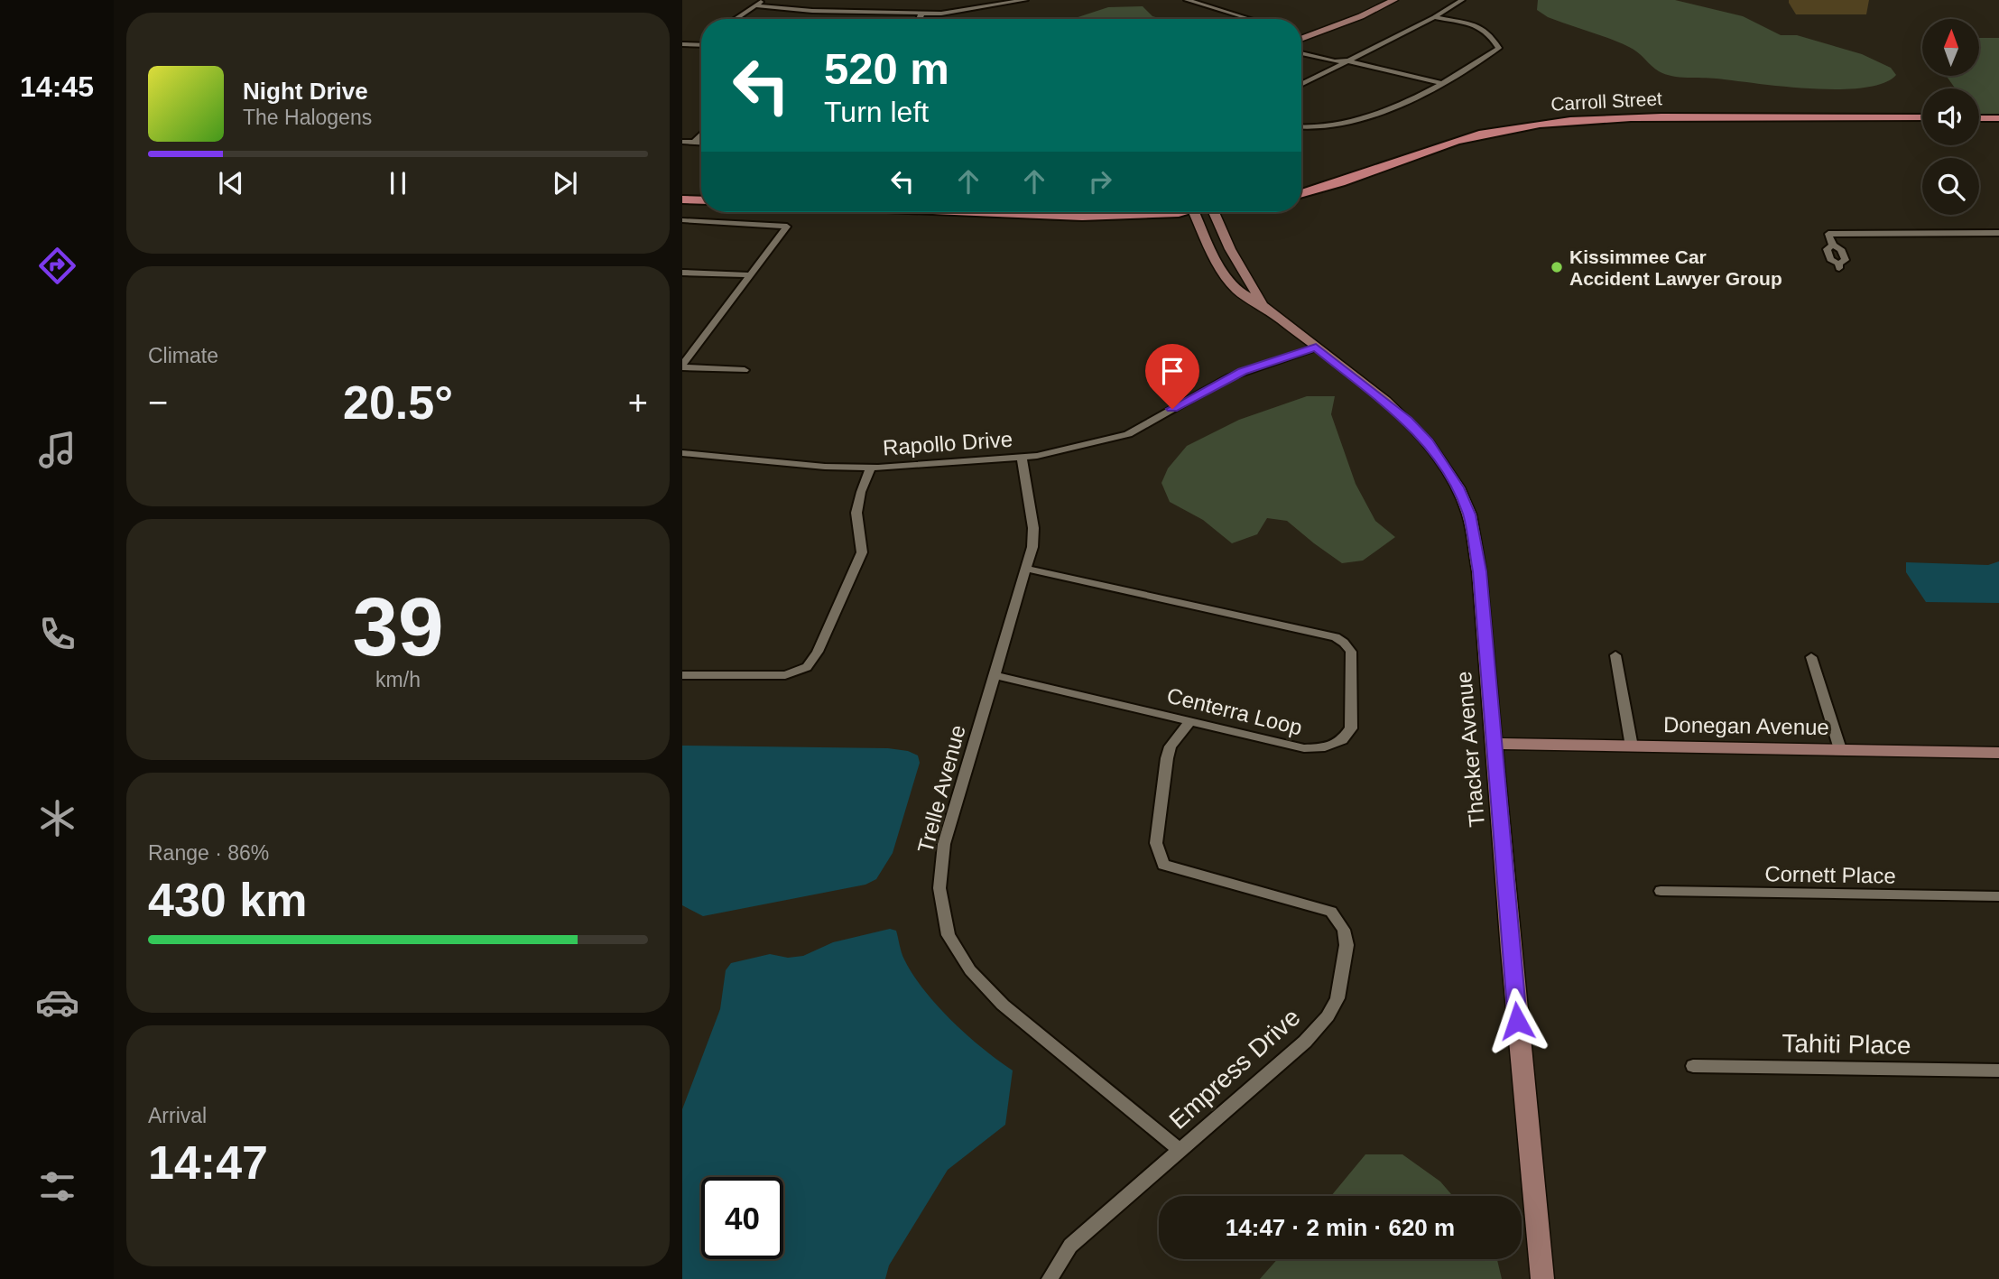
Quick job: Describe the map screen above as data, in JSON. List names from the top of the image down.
{
  "streets": {
    "main road": ["Carroll Street"],
    "street": [
      "Rapollo Drive",
      "Centerra Loop",
      "Donegan Avenue",
      "Thacker Avenue",
      "Trelle Avenue",
      "Cornett Place",
      "Tahiti Place",
      "Empress Drive"
    ]
  },
  "crossings": [
    ["Rapollo Drive", "Thacker Avenue"],
    ["Rapollo Drive", "Trelle Avenue"],
    ["Centerra Loop", "Trelle Avenue"],
    ["Centerra Loop", "Empress Drive"],
    ["Donegan Avenue", "Thacker Avenue"],
    ["Trelle Avenue", "Empress Drive"]
  ],
  "places": ["Kissimmee Car Accident Lawyer Group"],
  "north": "top",
  "page": {
    "tabs": "14:45",
    "turn": ["520 m", "Turn left"],
    "song": ["Night Drive", "The Halogens"],
    "tile": [
      "Climate",
      ["39", "km/h"],
      ["Range · 86%", "430 km"],
      ["Arrival", "14:47"]
    ],
    "heat": ["−", "20.5°", "+"],
    "limit": "40",
    "trip": "14:47 · 2 min · 620 m"
  }
}
